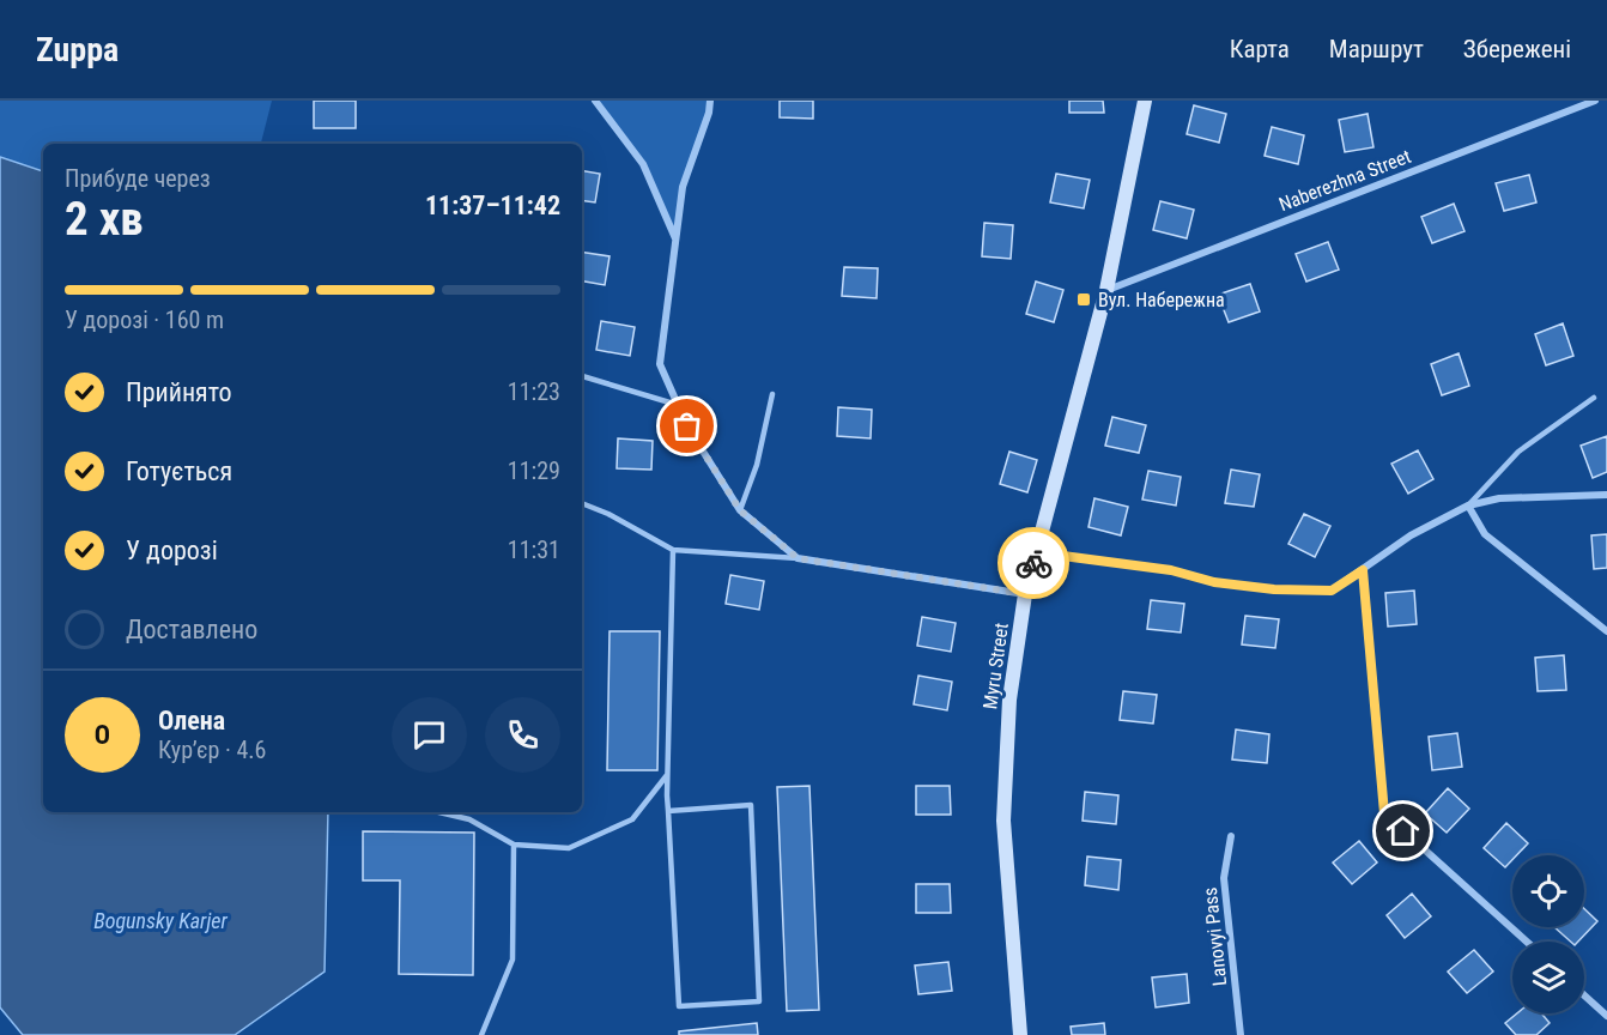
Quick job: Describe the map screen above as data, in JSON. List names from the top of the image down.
{
  "streets": {
    "street": ["Naberezhna Street", "Myru Street", "Lanovyi Pass"]
  },
  "crossings": [
    ["Naberezhna Street", "Myru Street"]
  ],
  "water": ["Bogunsky Karjer"],
  "places": {
    "transit": ["Вул. Набережна"]
  },
  "page": {
    "header": "Zuppa",
    "nav": ["Карта", "Маршрут", "Збережені"],
    "heading": ["2 хв", "Прибуде через", "11:37–11:42"],
    "panel": ["Олена", "Кур’єр · 4.6"],
    "bar": "У дорозі · 160 m",
    "list": [
      ["Прийнято", "11:23"],
      ["Готується", "11:29"],
      ["У дорозі", "11:31"],
      "Доставлено"
    ],
    "round": "О"
  }
}
